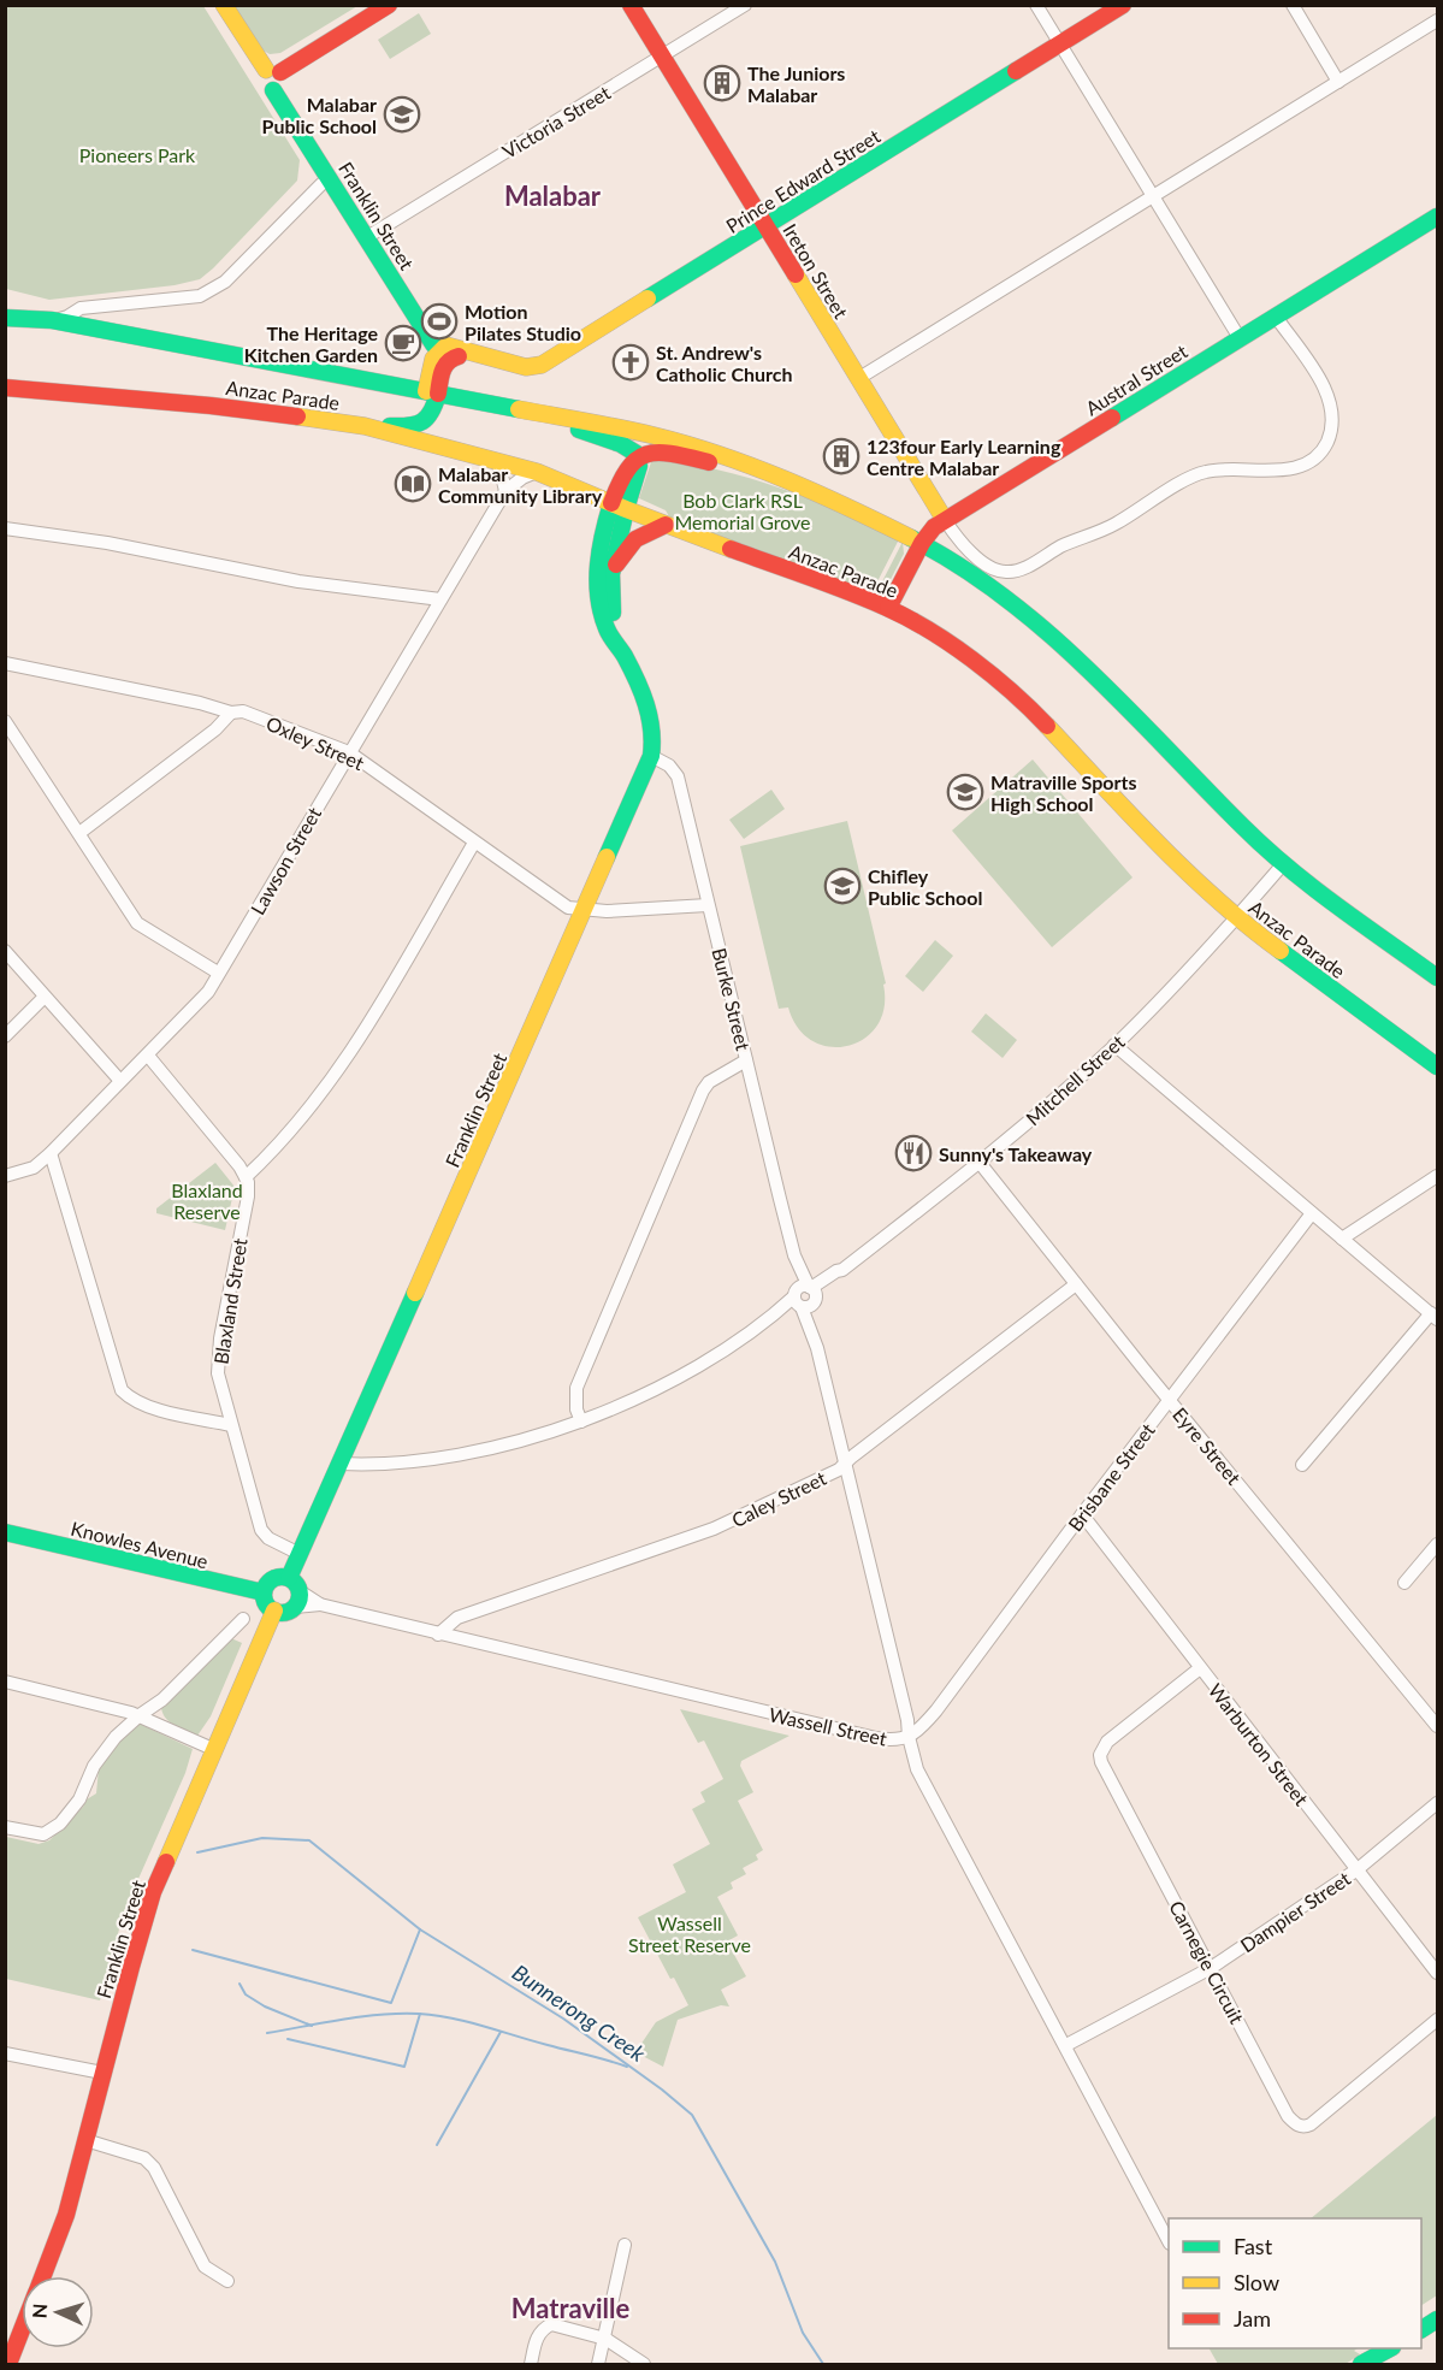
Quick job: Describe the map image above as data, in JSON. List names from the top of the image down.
{
  "streets": {
    "street": [
      "Victoria Street",
      "Prince Edward Street",
      "Franklin Street",
      "Ireton Street",
      "Austral Street",
      "Anzac Parade",
      "Oxley Street",
      "Lawson Street",
      "Burke Street",
      "Mitchell Street",
      "Blaxland Street",
      "Eyre Street",
      "Brisbane Street",
      "Caley Street",
      "Knowles Avenue",
      "Wassell Street",
      "Warburton Street",
      "Dampier Street",
      "Carnegie Circuit"
    ]
  },
  "crossings": [
    ["Victoria Street", "Franklin Street"],
    ["Victoria Street", "Ireton Street"],
    ["Prince Edward Street", "Franklin Street"],
    ["Prince Edward Street", "Ireton Street"],
    ["Franklin Street", "Anzac Parade"],
    ["Franklin Street", "Oxley Street"],
    ["Franklin Street", "Burke Street"],
    ["Franklin Street", "Mitchell Street"],
    ["Franklin Street", "Blaxland Street"],
    ["Franklin Street", "Knowles Avenue"],
    ["Franklin Street", "Wassell Street"],
    ["Ireton Street", "Austral Street"],
    ["Austral Street", "Anzac Parade"],
    ["Anzac Parade", "Lawson Street"],
    ["Anzac Parade", "Mitchell Street"],
    ["Oxley Street", "Lawson Street"],
    ["Burke Street", "Mitchell Street"],
    ["Burke Street", "Brisbane Street"],
    ["Burke Street", "Caley Street"],
    ["Burke Street", "Wassell Street"],
    ["Mitchell Street", "Eyre Street"],
    ["Eyre Street", "Brisbane Street"],
    ["Eyre Street", "Caley Street"],
    ["Brisbane Street", "Wassell Street"],
    ["Brisbane Street", "Warburton Street"],
    ["Caley Street", "Wassell Street"],
    ["Knowles Avenue", "Wassell Street"],
    ["Wassell Street", "Dampier Street"],
    ["Warburton Street", "Dampier Street"],
    ["Warburton Street", "Carnegie Circuit"],
    ["Dampier Street", "Carnegie Circuit"]
  ],
  "districts": ["Malabar", "Matraville"],
  "water": ["Bunnerong Creek"],
  "parks": [
    "Pioneers Park",
    "Bob Clark RSL Memorial Grove",
    "Blaxland Reserve",
    "Wassell Street Reserve"
  ],
  "places": {
    "building": ["The Juniors Malabar", "123four Early Learning Centre Malabar"],
    "school or university": ["Malabar Public School", "Matraville Sports High School", "Chifley Public School"],
    "sports": ["Motion Pilates Studio"],
    "cafe": ["The Heritage Kitchen Garden"],
    "church": ["St. Andrew's Catholic Church"],
    "library": ["Malabar Community Library"],
    "restaurant": ["Sunny's Takeaway"]
  },
  "legend": ["Fast", "Slow", "Jam"],
  "north": "left"
}
